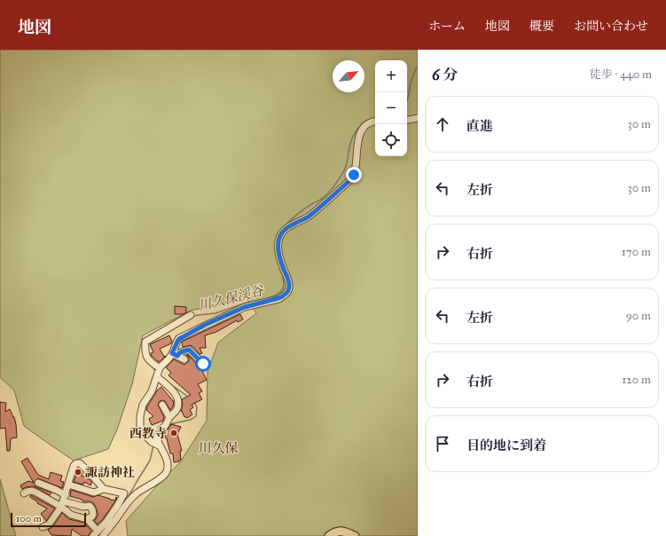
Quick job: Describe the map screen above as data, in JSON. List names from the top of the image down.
{
  "districts": ["川久保"],
  "water": ["川久保渓谷"],
  "places": ["西教寺", "諏訪神社"],
  "scale_bar": "100 m",
  "north": "top right",
  "page": {
    "header": "地図",
    "nav": [
      "ホーム",
      "地図",
      "概要",
      "お問い合わせ"
    ],
    "heading": ["6 分", "徒歩 · 440 m"],
    "map_buttons": ["+", "−"],
    "list": [
      ["直進", "30 m"],
      ["左折", "30 m"],
      ["右折", "170 m"],
      ["左折", "90 m"],
      ["右折", "120 m"],
      "目的地に到着"
    ],
    "scale": "100 m"
  }
}
